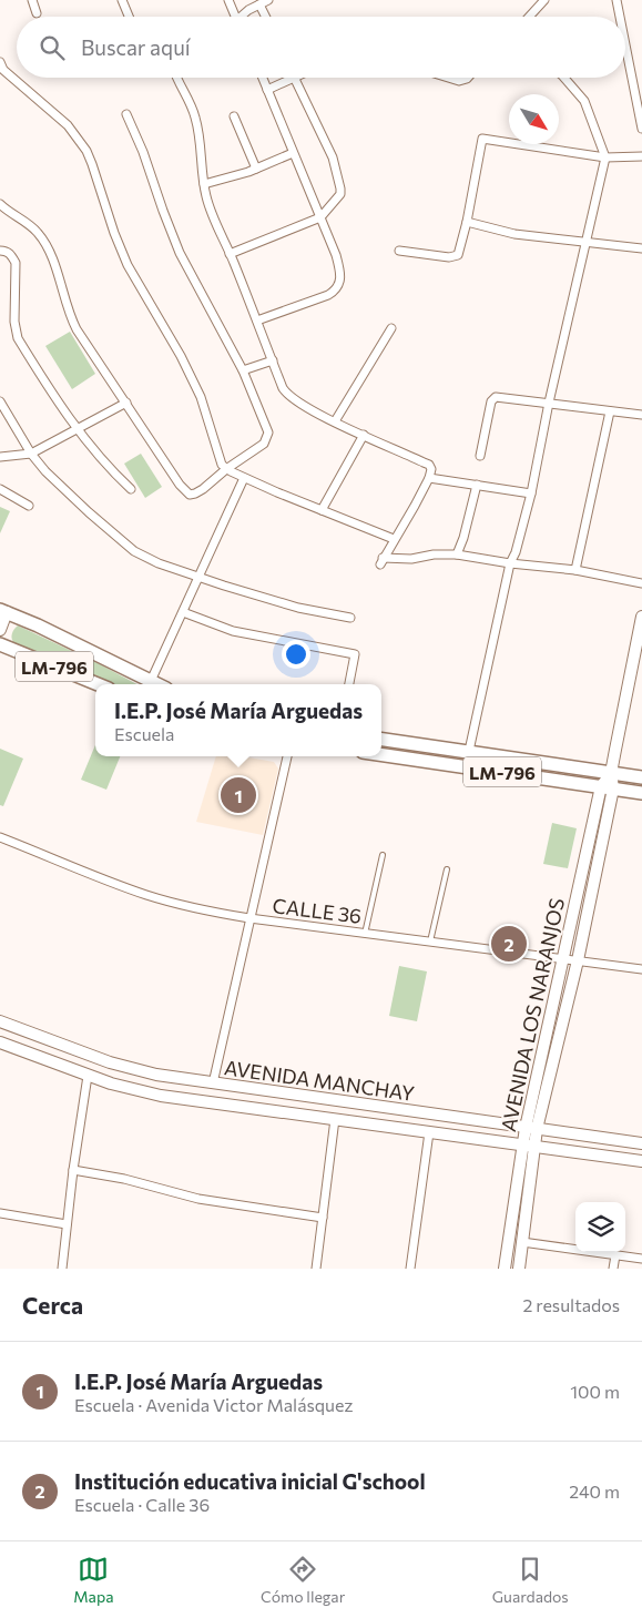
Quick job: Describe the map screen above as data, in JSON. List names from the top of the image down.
{
  "streets": {
    "main road": ["LM-796"],
    "street": ["CALLE 36", "AVENIDA LOS NARANJOS", "AVENIDA MANCHAY"]
  },
  "crossings": [
    ["LM-796", "AVENIDA LOS NARANJOS"],
    ["CALLE 36", "AVENIDA LOS NARANJOS"],
    ["AVENIDA LOS NARANJOS", "AVENIDA MANCHAY"]
  ],
  "north": "bottom right",
  "page": {
    "search": "Buscar aquí",
    "popup": ["I.E.P. José María Arguedas", "Escuela"],
    "pins": ["1", "2"],
    "heading": ["Cerca", "2 resultados"],
    "list": [
      {
        "mark": "1",
        "name": "I.E.P. José María Arguedas",
        "note": "Escuela · Avenida Victor Malásquez",
        "value": "100 m"
      },
      {
        "mark": "2",
        "name": "Institución educativa inicial G'school",
        "note": "Escuela · Calle 36",
        "value": "240 m"
      }
    ],
    "nav": ["Mapa", "Cómo llegar", "Guardados"]
  }
}
